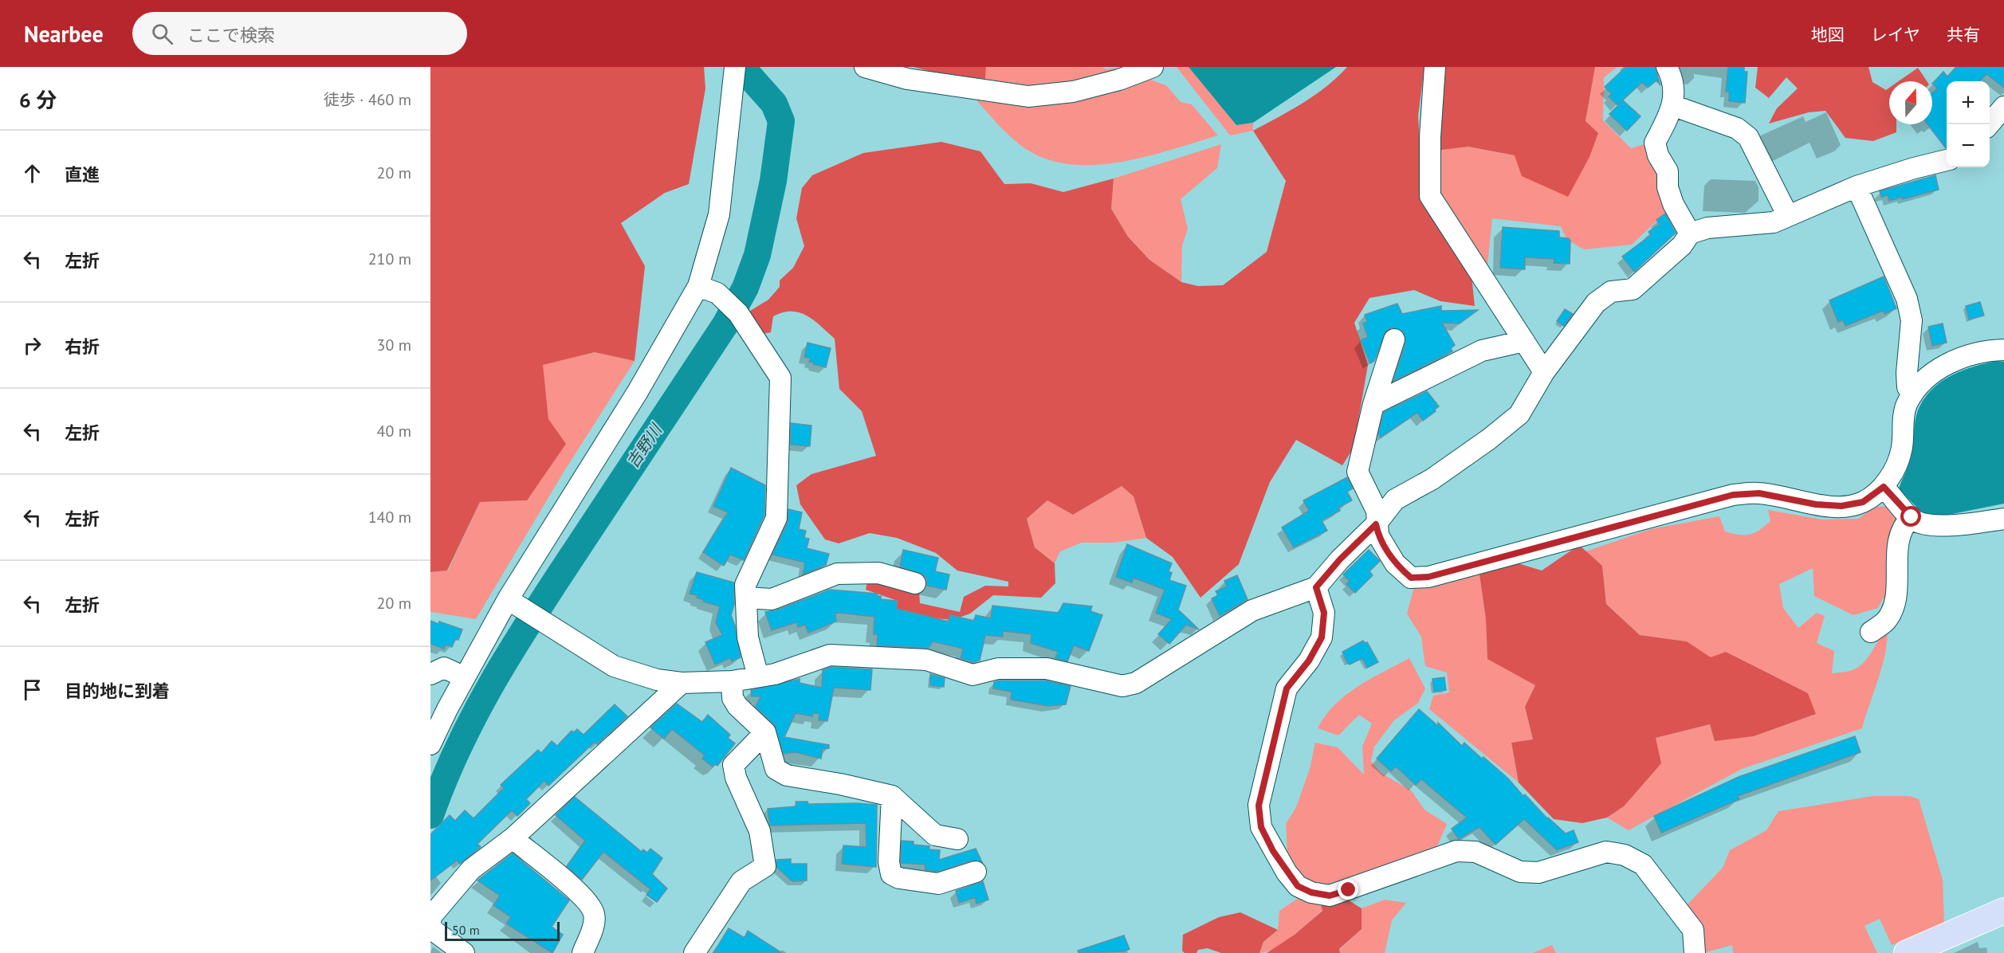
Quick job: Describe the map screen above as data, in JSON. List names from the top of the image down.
{
  "water": ["吉野川"],
  "scale_bar": "50 m",
  "north": "top",
  "page": {
    "header": "Nearbee",
    "search": "ここで検索",
    "nav": ["地図", "レイヤ", "共有"],
    "heading": ["6 分", "徒歩 · 460 m"],
    "map_buttons": ["+", "−"],
    "list": [
      ["直進", "20 m"],
      ["左折", "210 m"],
      ["右折", "30 m"],
      ["左折", "40 m"],
      ["左折", "140 m"],
      ["左折", "20 m"],
      "目的地に到着"
    ],
    "scale": "50 m"
  }
}
